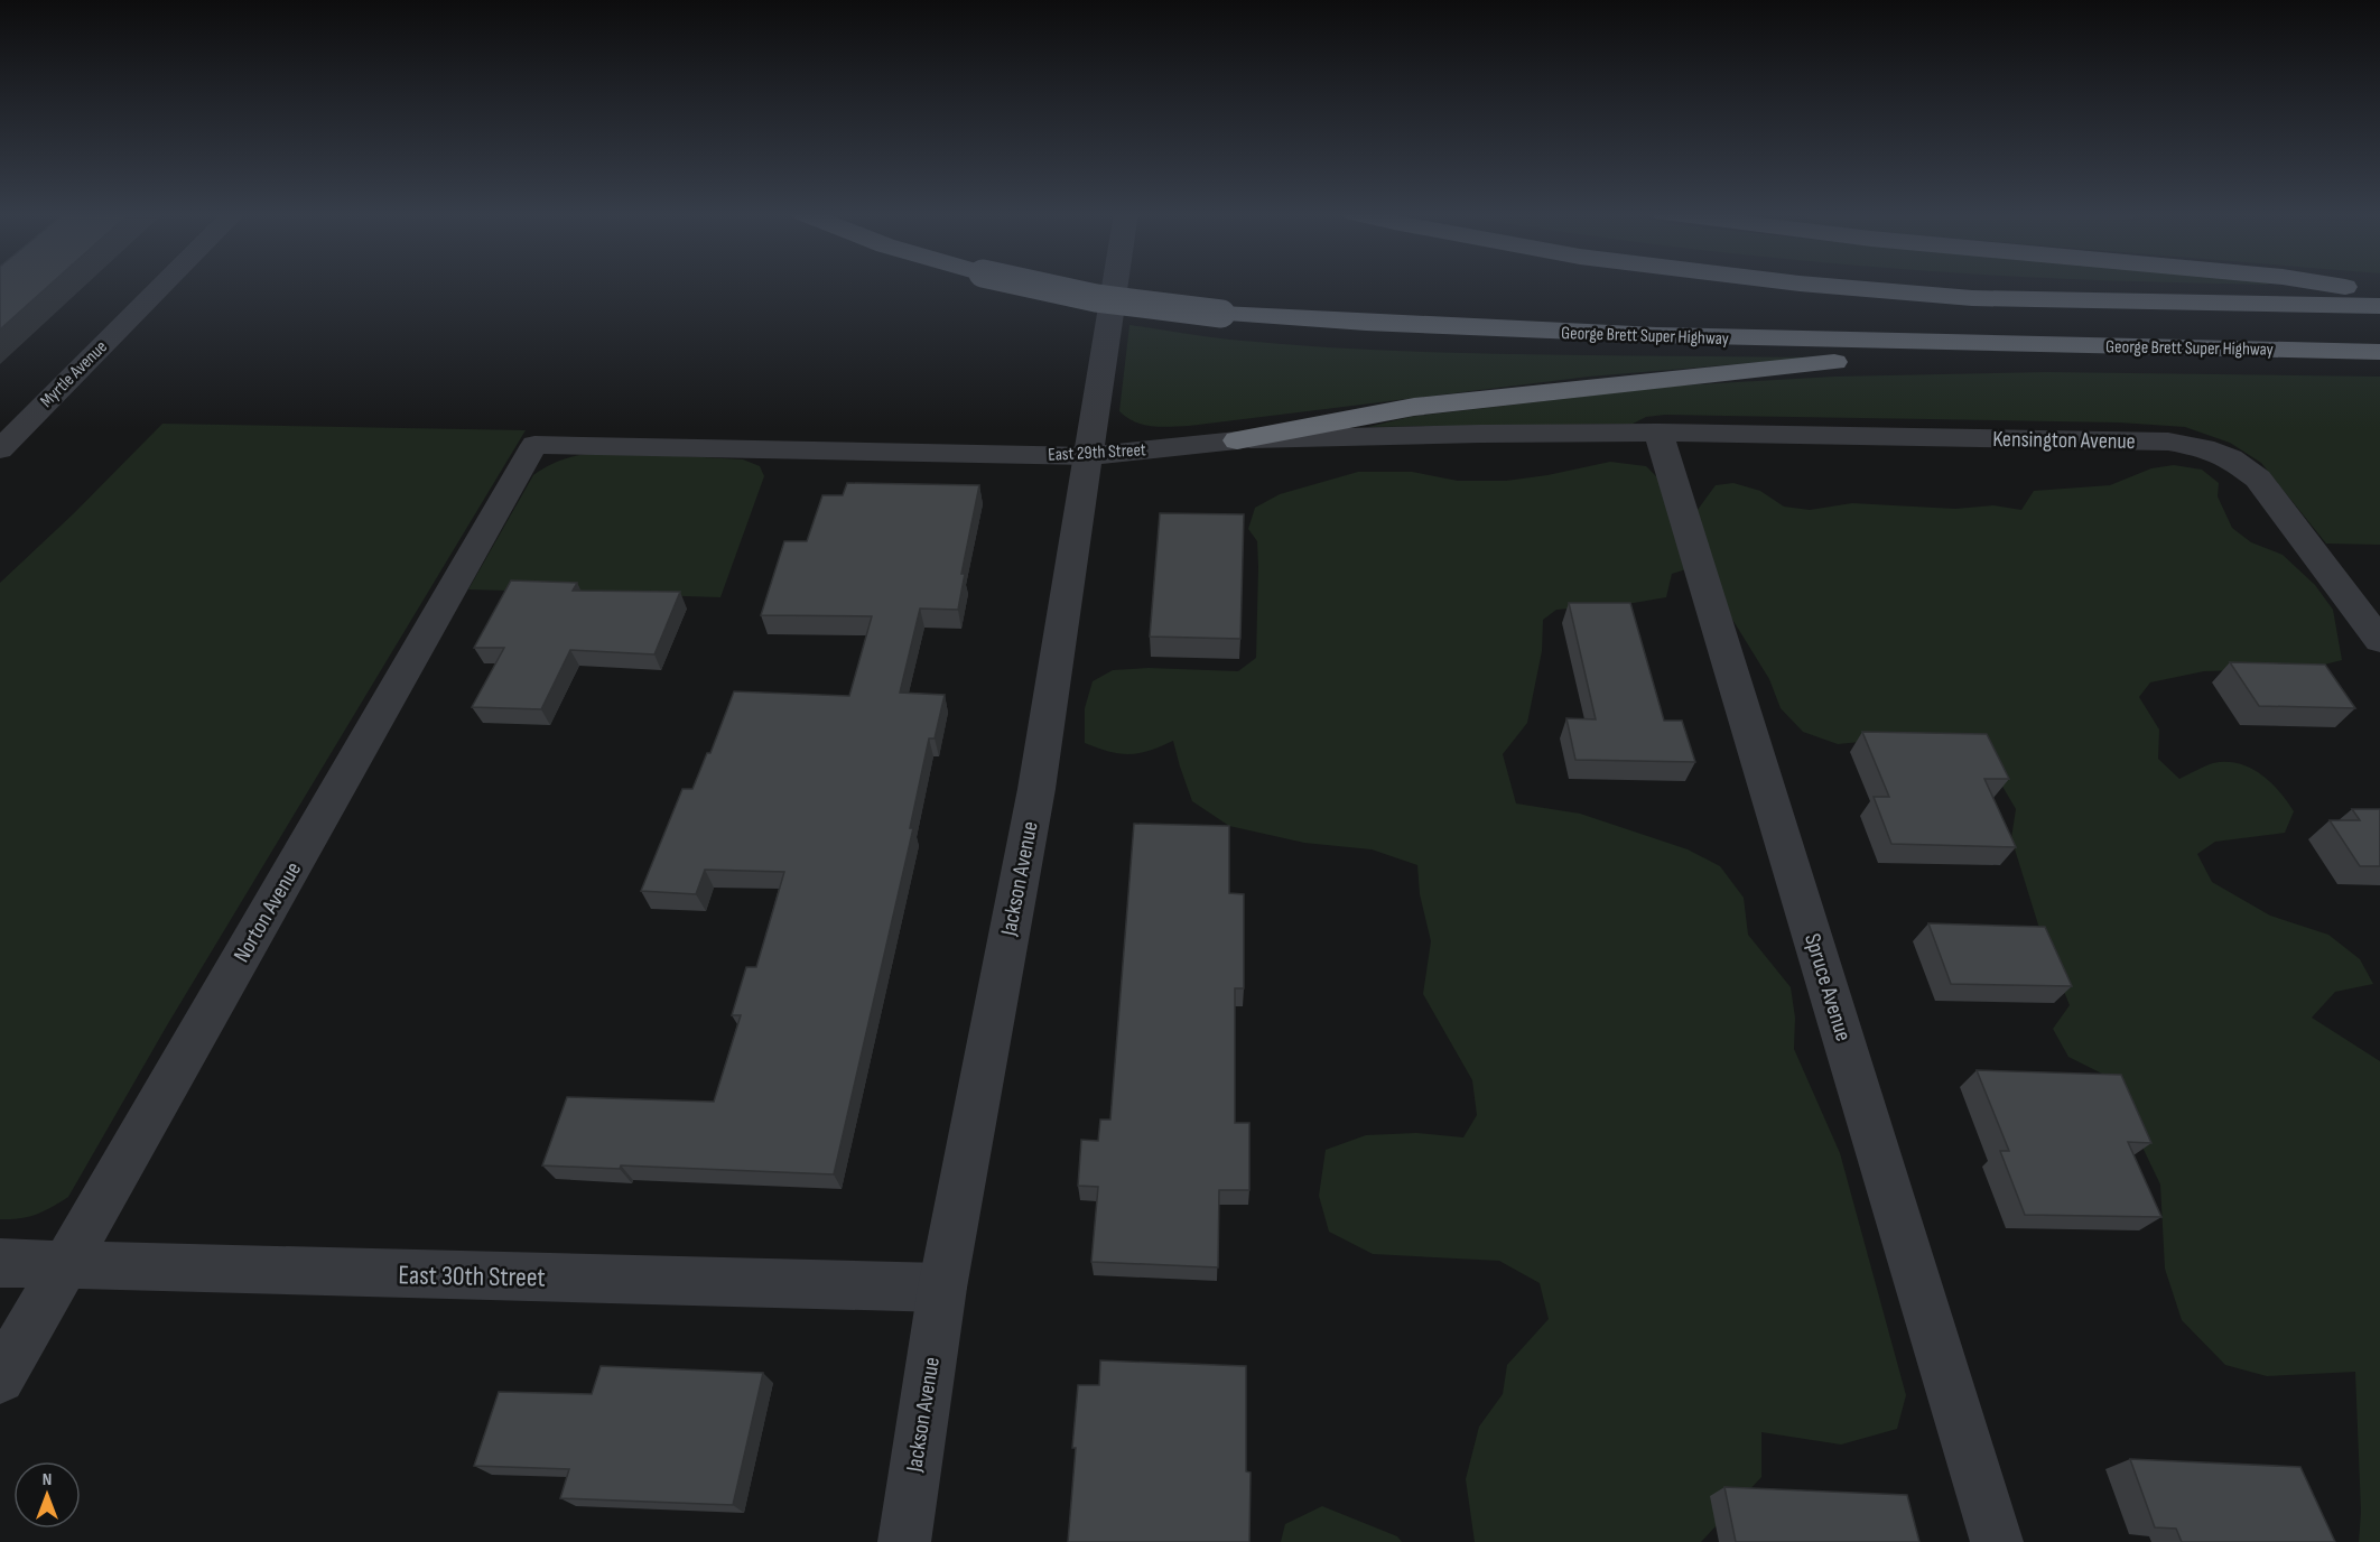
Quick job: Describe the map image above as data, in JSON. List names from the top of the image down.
{
  "streets": {
    "highway": ["George Brett Super Highway"],
    "street": [
      "Myrtle Avenue",
      "Kensington Avenue",
      "East 29th Street",
      "Jackson Avenue",
      "Norton Avenue",
      "Spruce Avenue",
      "East 30th Street"
    ]
  },
  "crossings": [
    ["Kensington Avenue", "East 29th Street"],
    ["Kensington Avenue", "Spruce Avenue"],
    ["East 29th Street", "Jackson Avenue"],
    ["East 29th Street", "Norton Avenue"],
    ["East 29th Street", "Spruce Avenue"],
    ["Jackson Avenue", "East 30th Street"],
    ["Norton Avenue", "East 30th Street"]
  ],
  "north": "top"
}
